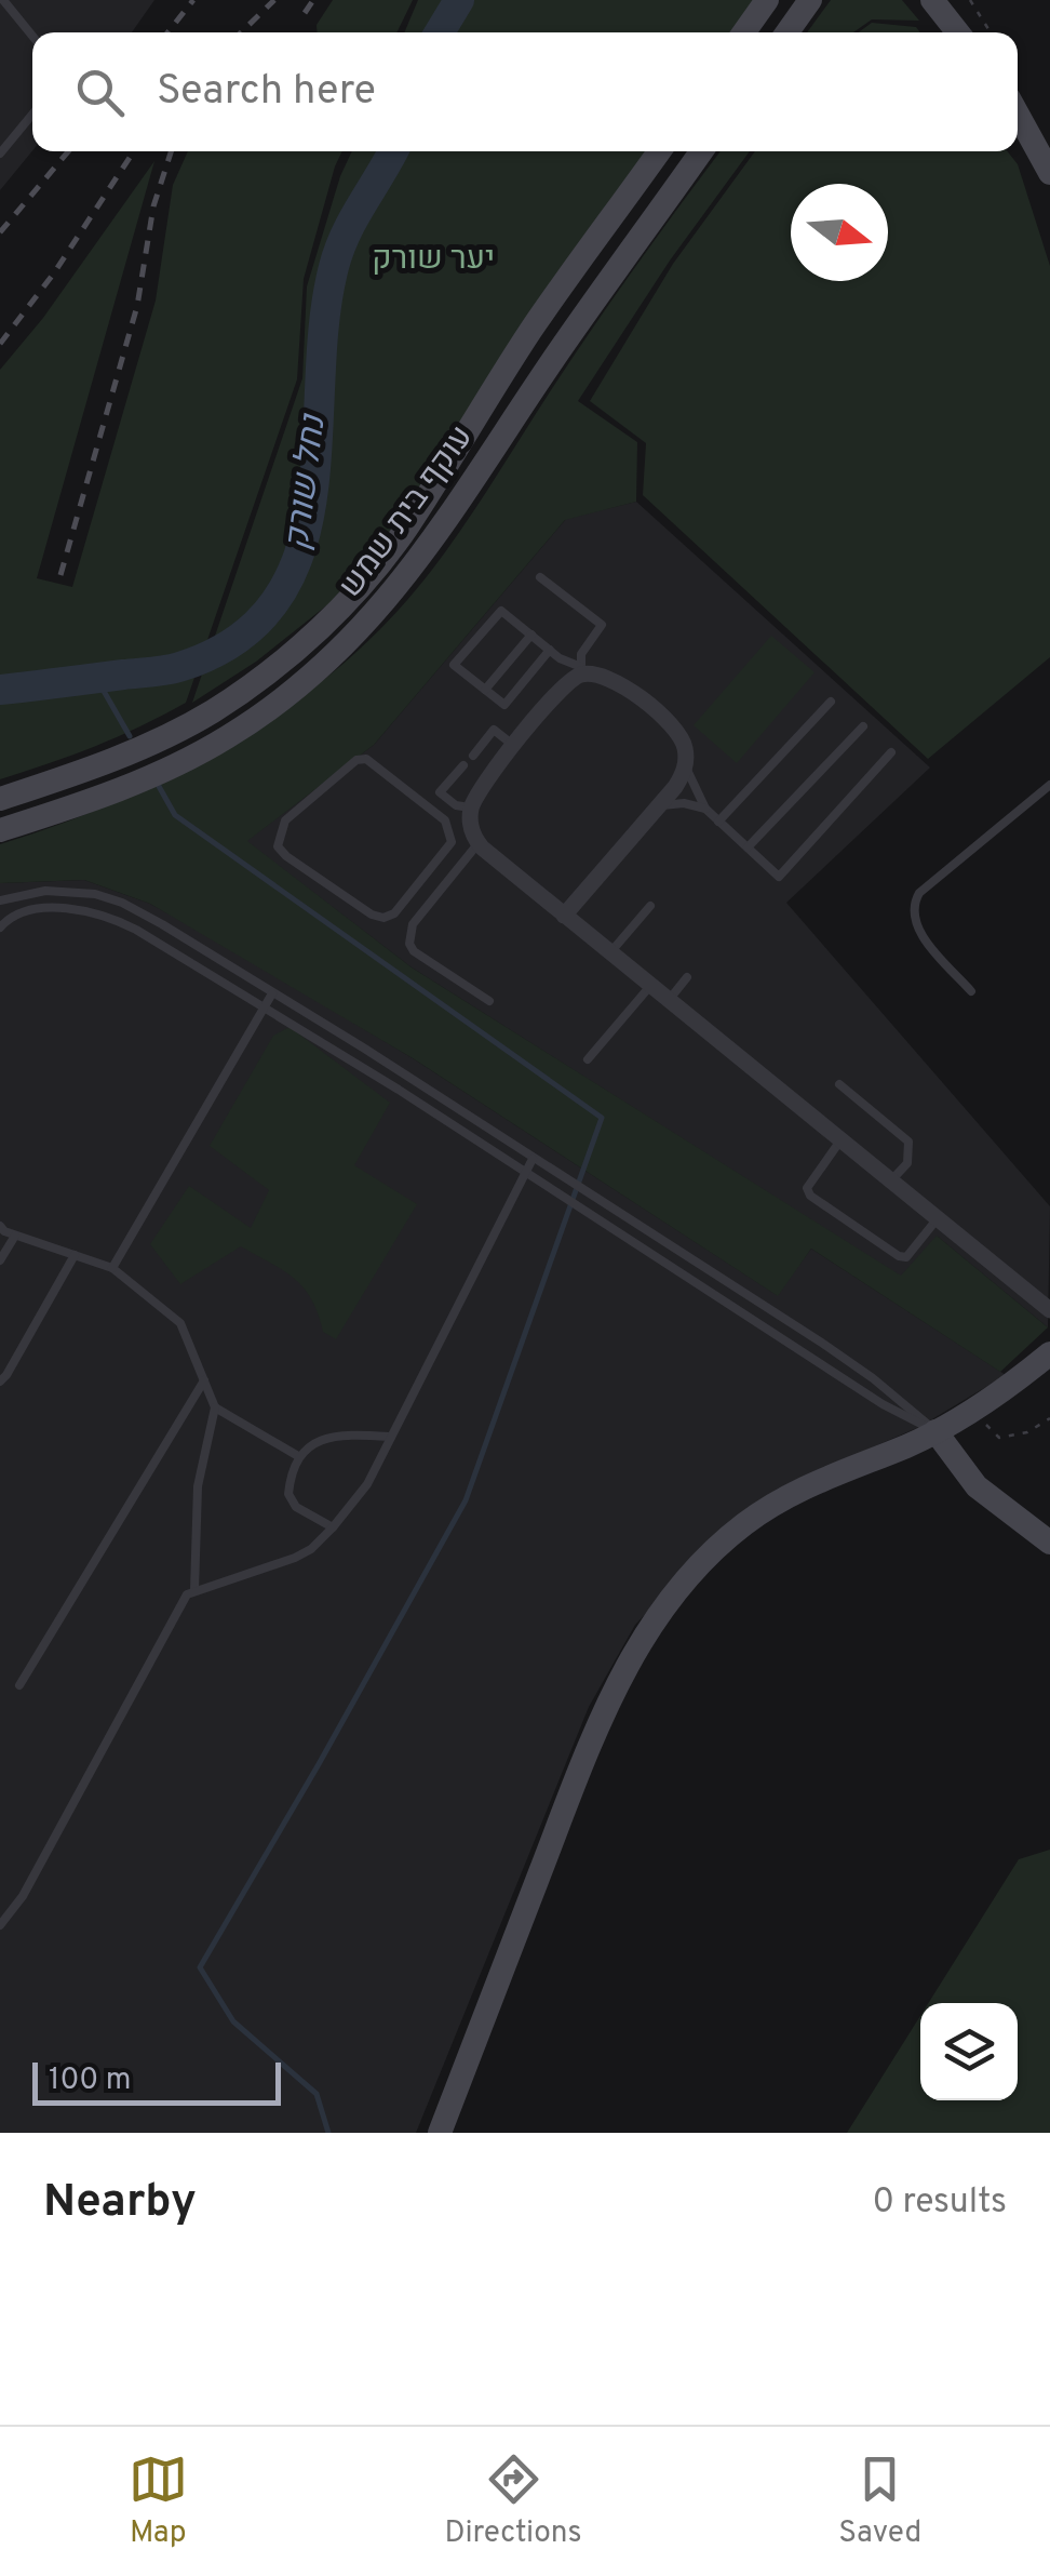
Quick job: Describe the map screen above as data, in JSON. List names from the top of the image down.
{
  "streets": {
    "main road": ["עוקף בית שמש"]
  },
  "water": ["נחל שורק"],
  "parks": ["יער שורק"],
  "scale_bar": "100 m",
  "north": "right",
  "page": {
    "search": "Search here",
    "scale": "100 m",
    "heading": ["Nearby", "0 results"],
    "nav": ["Map", "Directions", "Saved"]
  }
}
